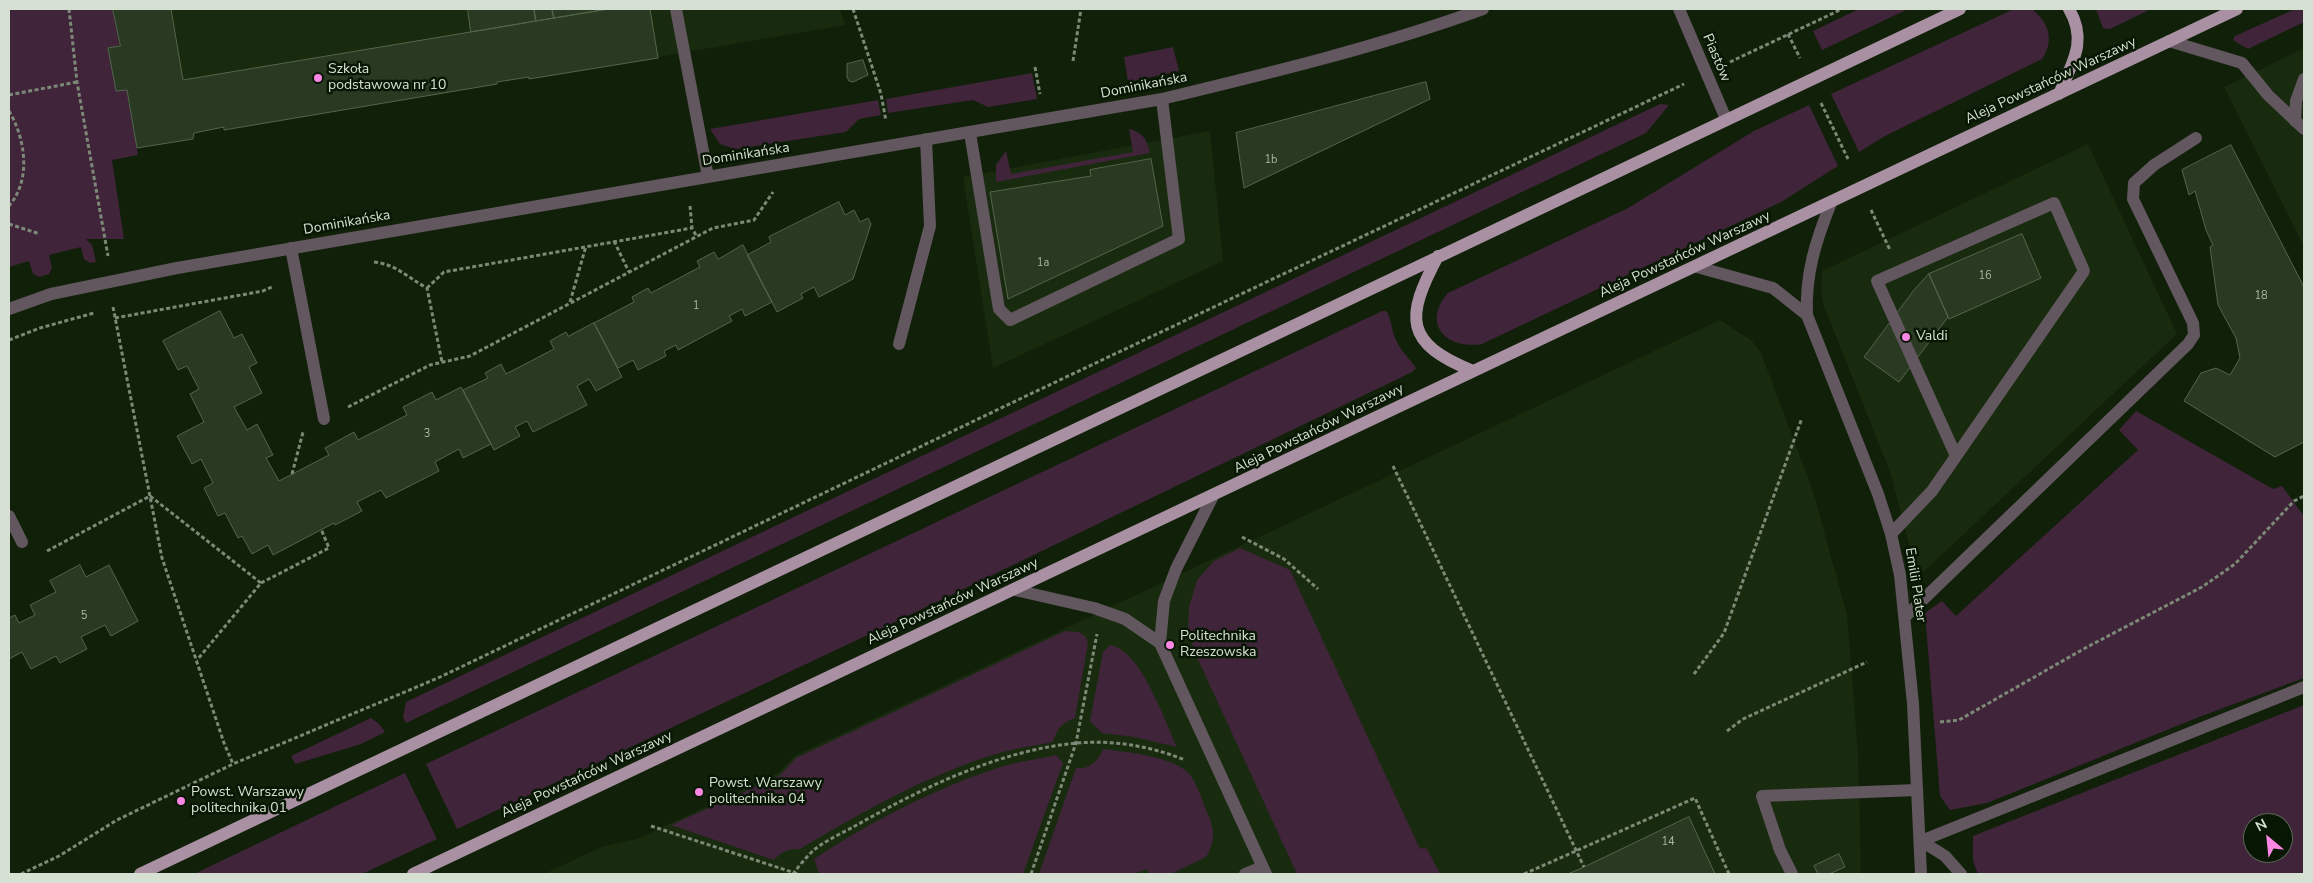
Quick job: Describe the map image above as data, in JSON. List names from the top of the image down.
{
  "streets": {
    "main road": ["Aleja Powstańców Warszawy"],
    "street": ["Piastów", "Dominikańska", "Emilii Plater"]
  },
  "crossings": [
    ["Aleja Powstańców Warszawy", "Emilii Plater"]
  ],
  "places": [
    "Szkoła podstawowa nr 10",
    "Valdi",
    "Politechnika Rzeszowska",
    "Powst. Warszawy politechnika 04",
    "Powst. Warszawy politechnika 01"
  ],
  "house_numbers": [
    "1b",
    "1a",
    "16",
    "18",
    "1",
    "3",
    "5",
    "14"
  ],
  "north": "top left"
}
